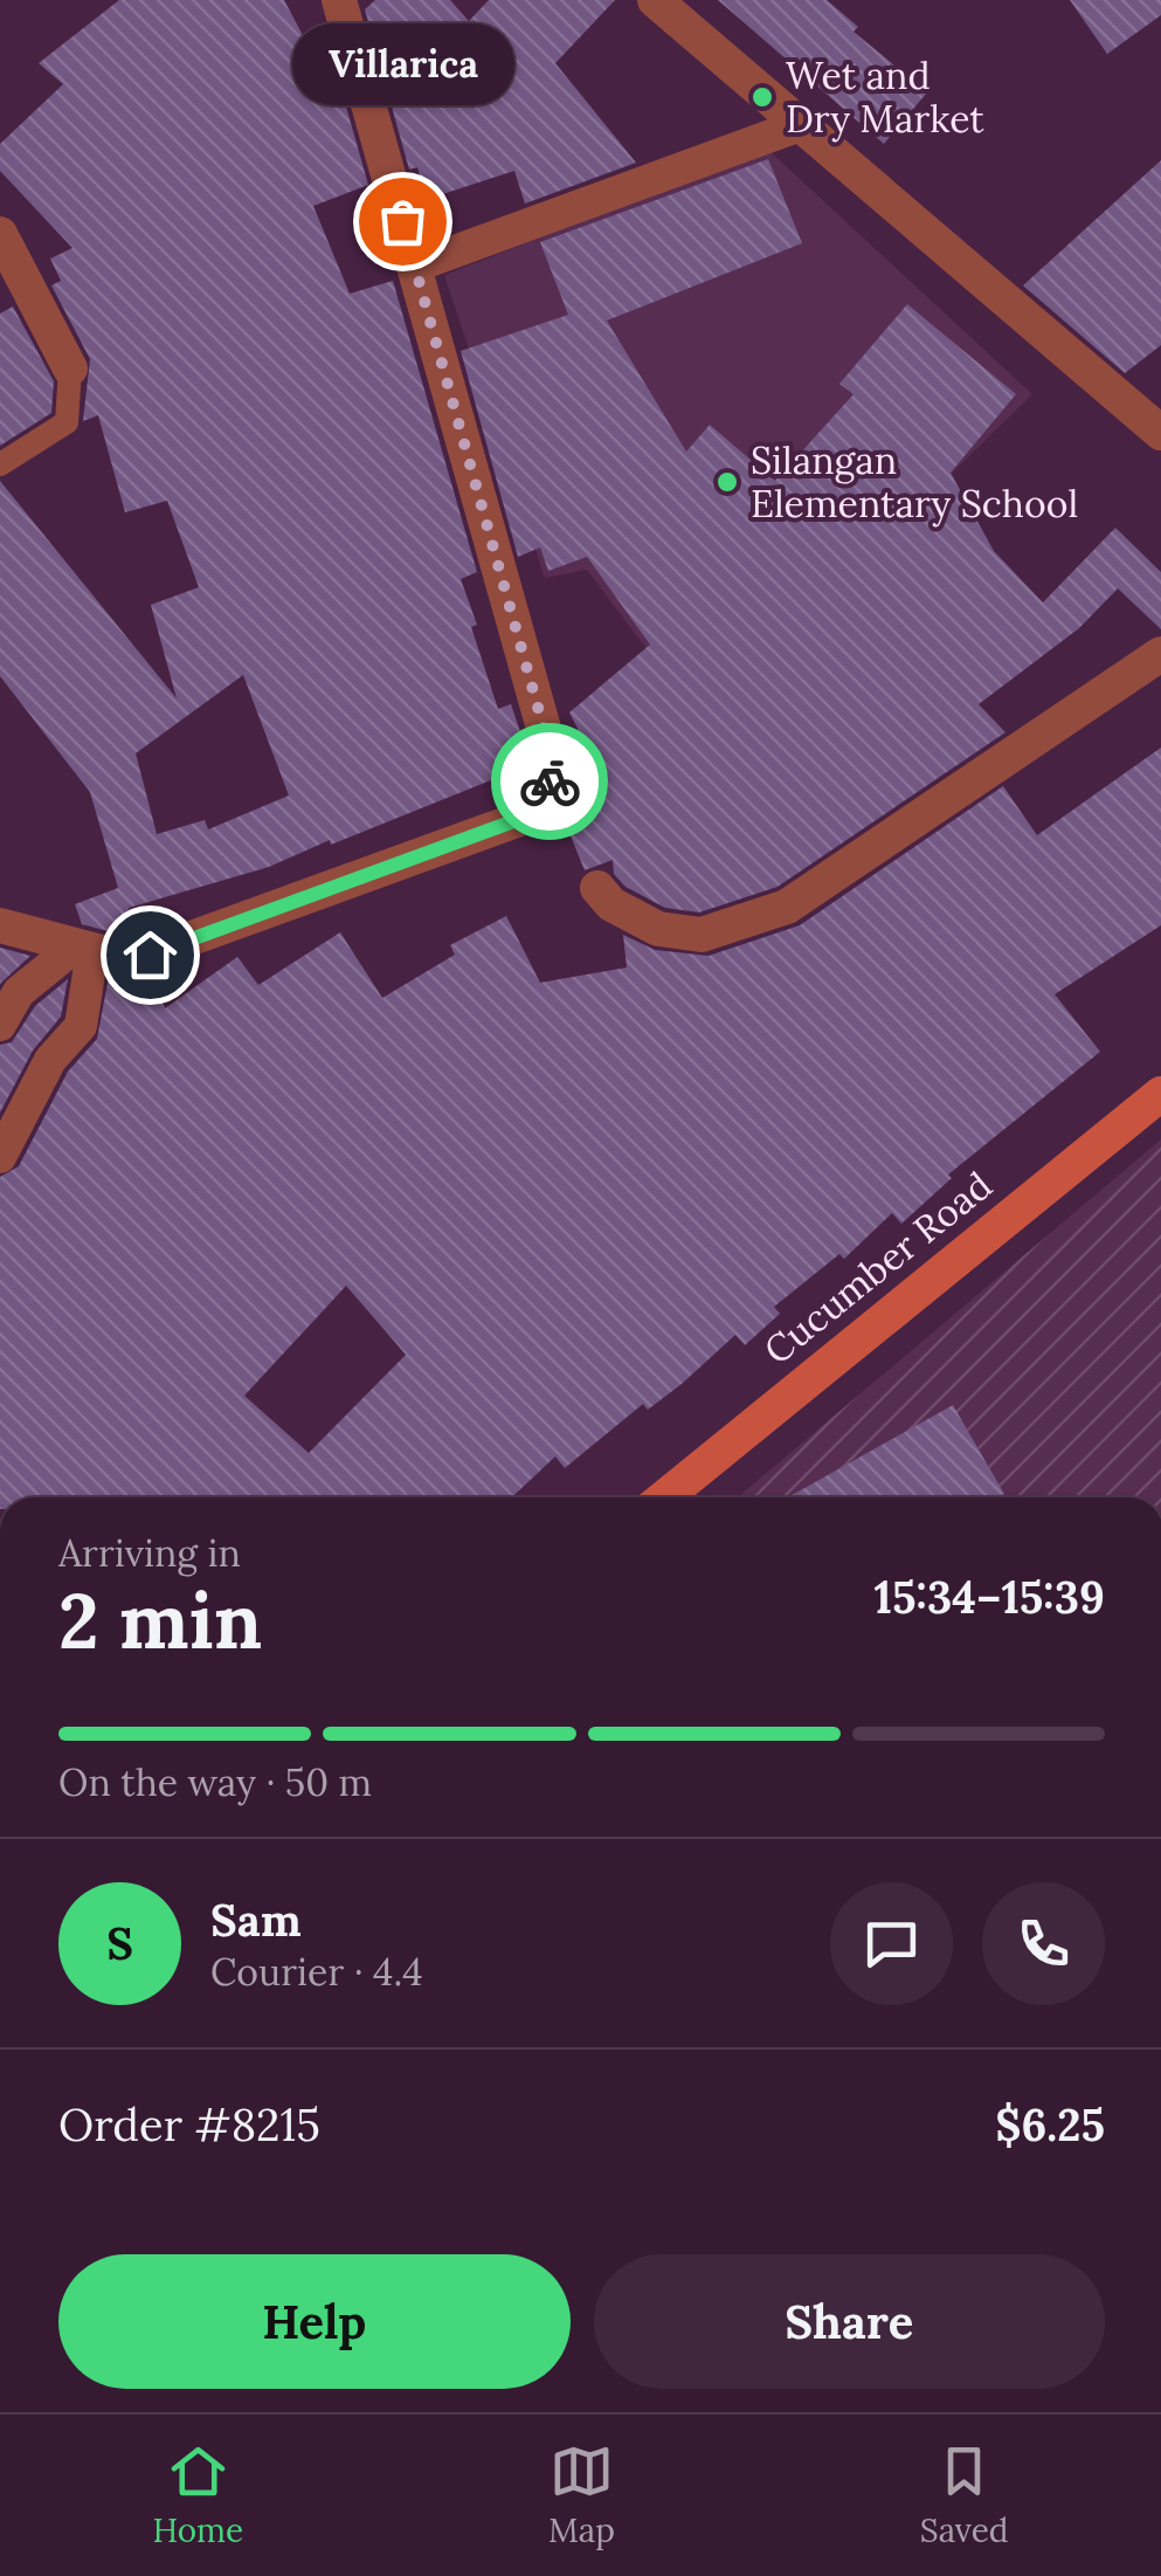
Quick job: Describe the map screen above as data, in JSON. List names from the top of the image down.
{
  "streets": {
    "main road": ["Cucumber Road"]
  },
  "places": ["Wet and Dry Market", "Villarica", "Silangan Elementary School"],
  "page": {
    "bubble": "Villarica",
    "heading": ["2 min", "Arriving in", "15:34–15:39"],
    "panel": [
      "Sam",
      "Courier · 4.4",
      "Order #8215",
      "$6.25"
    ],
    "bar": "On the way · 50 m",
    "round": "S",
    "buttons": ["Help", "Share"],
    "tabs": ["Home", "Map", "Saved"]
  }
}
